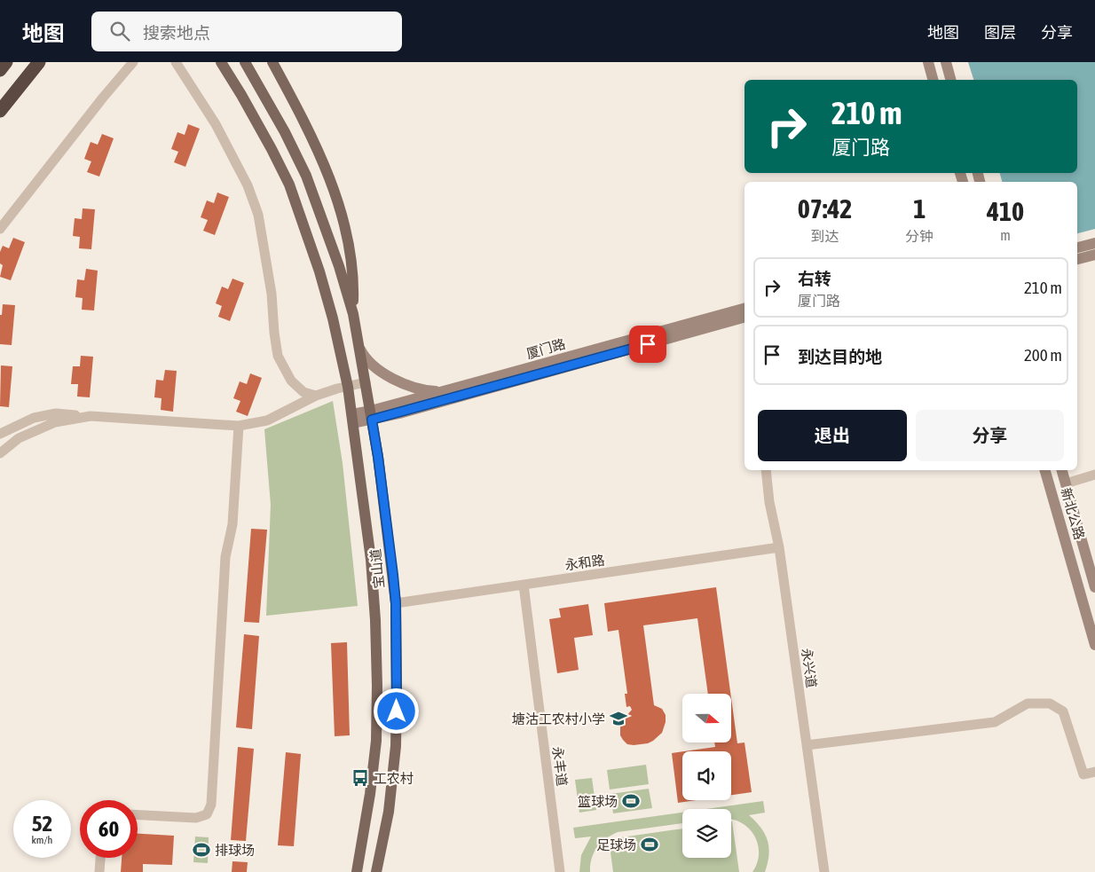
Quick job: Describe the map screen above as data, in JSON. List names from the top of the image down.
{
  "streets": {
    "main road": ["宝山道"],
    "street": [
      "厦门路",
      "新北公路",
      "永和路",
      "永兴道",
      "永丰道"
    ]
  },
  "crossings": [
    ["厦门路", "宝山道"],
    ["永和路", "宝山道"],
    ["永和路", "永兴道"],
    ["永和路", "永丰道"]
  ],
  "places": {
    "school or university": ["塘沽工农村小学"],
    "bus stop": ["工农村"],
    "sports": ["篮球场", "足球场", "排球场"]
  },
  "north": "right",
  "page": {
    "header": "地图",
    "search": "搜索地点",
    "nav": ["地图", "图层", "分享"],
    "turn": ["210 m", "厦门路"],
    "eta": [
      "07:42",
      "到达",
      "1",
      "分钟",
      "410",
      "m"
    ],
    "list": [
      {
        "name": "右转",
        "note": "厦门路",
        "value": "210 m"
      },
      {
        "name": "到达目的地",
        "value": "200 m"
      }
    ],
    "buttons": ["退出", "分享"],
    "speed": "52 km/h",
    "limit": "60"
  }
}
